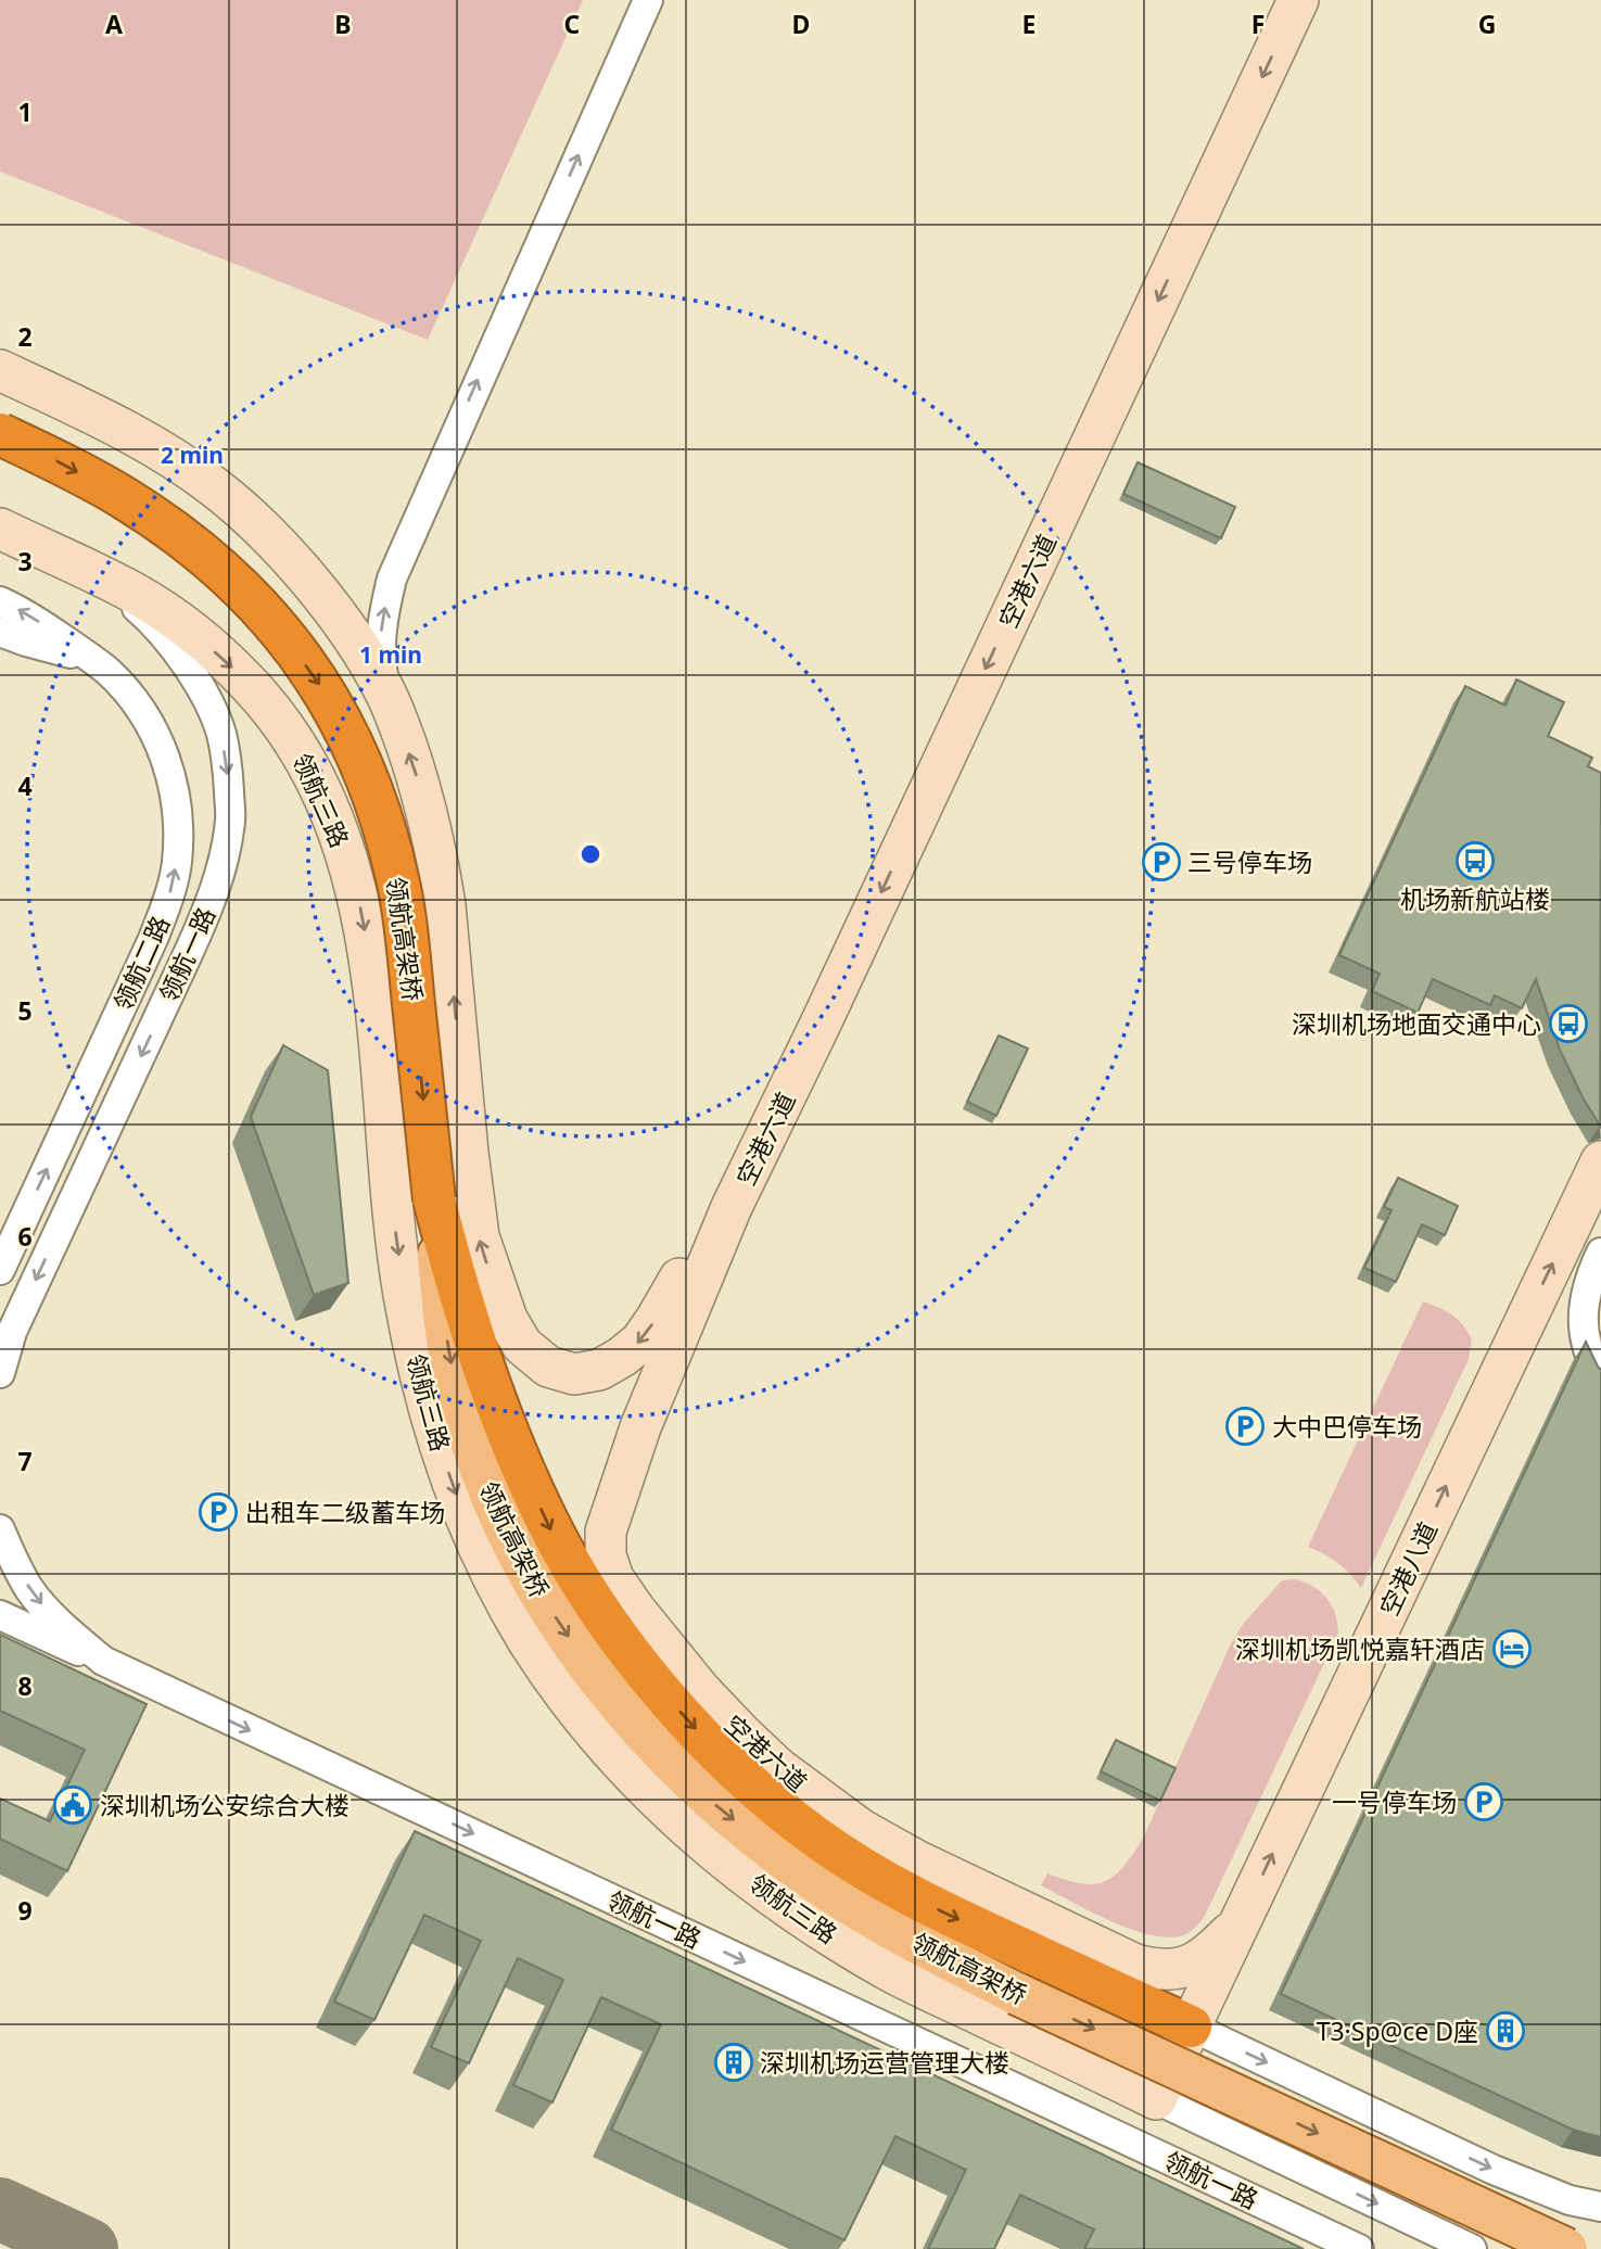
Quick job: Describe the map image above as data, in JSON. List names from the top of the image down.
{
  "streets": {
    "highway": ["领航高架桥"],
    "street": [
      "空港六道",
      "领航三路",
      "领航一路",
      "领航二路",
      "空港八道"
    ]
  },
  "crossings": [
    ["空港六道", "空港八道"],
    ["领航三路", "领航一路"],
    ["领航三路", "空港八道"]
  ],
  "one_way": [
    "空港六道",
    "领航三路",
    "领航二路",
    "空港八道"
  ],
  "places": {
    "bus stop": ["机场新航站楼", "深圳机场地面交通中心"],
    "parking": [
      "三号停车场",
      "大中巴停车场",
      "出租车二级蓄车场",
      "一号停车场"
    ],
    "hotel": ["深圳机场凯悦嘉轩酒店"],
    "public building": ["深圳机场公安综合大楼"],
    "building": ["T3·Sp@ce D座", "深圳机场运营管理大楼"]
  },
  "grid": {
    "columns": [
      "A",
      "B",
      "C",
      "D",
      "E",
      "F",
      "G"
    ],
    "rows": [
      "1",
      "2",
      "3",
      "4",
      "5",
      "6",
      "7",
      "8",
      "9"
    ]
  },
  "rings": ["2 min", "1 min"]
}
